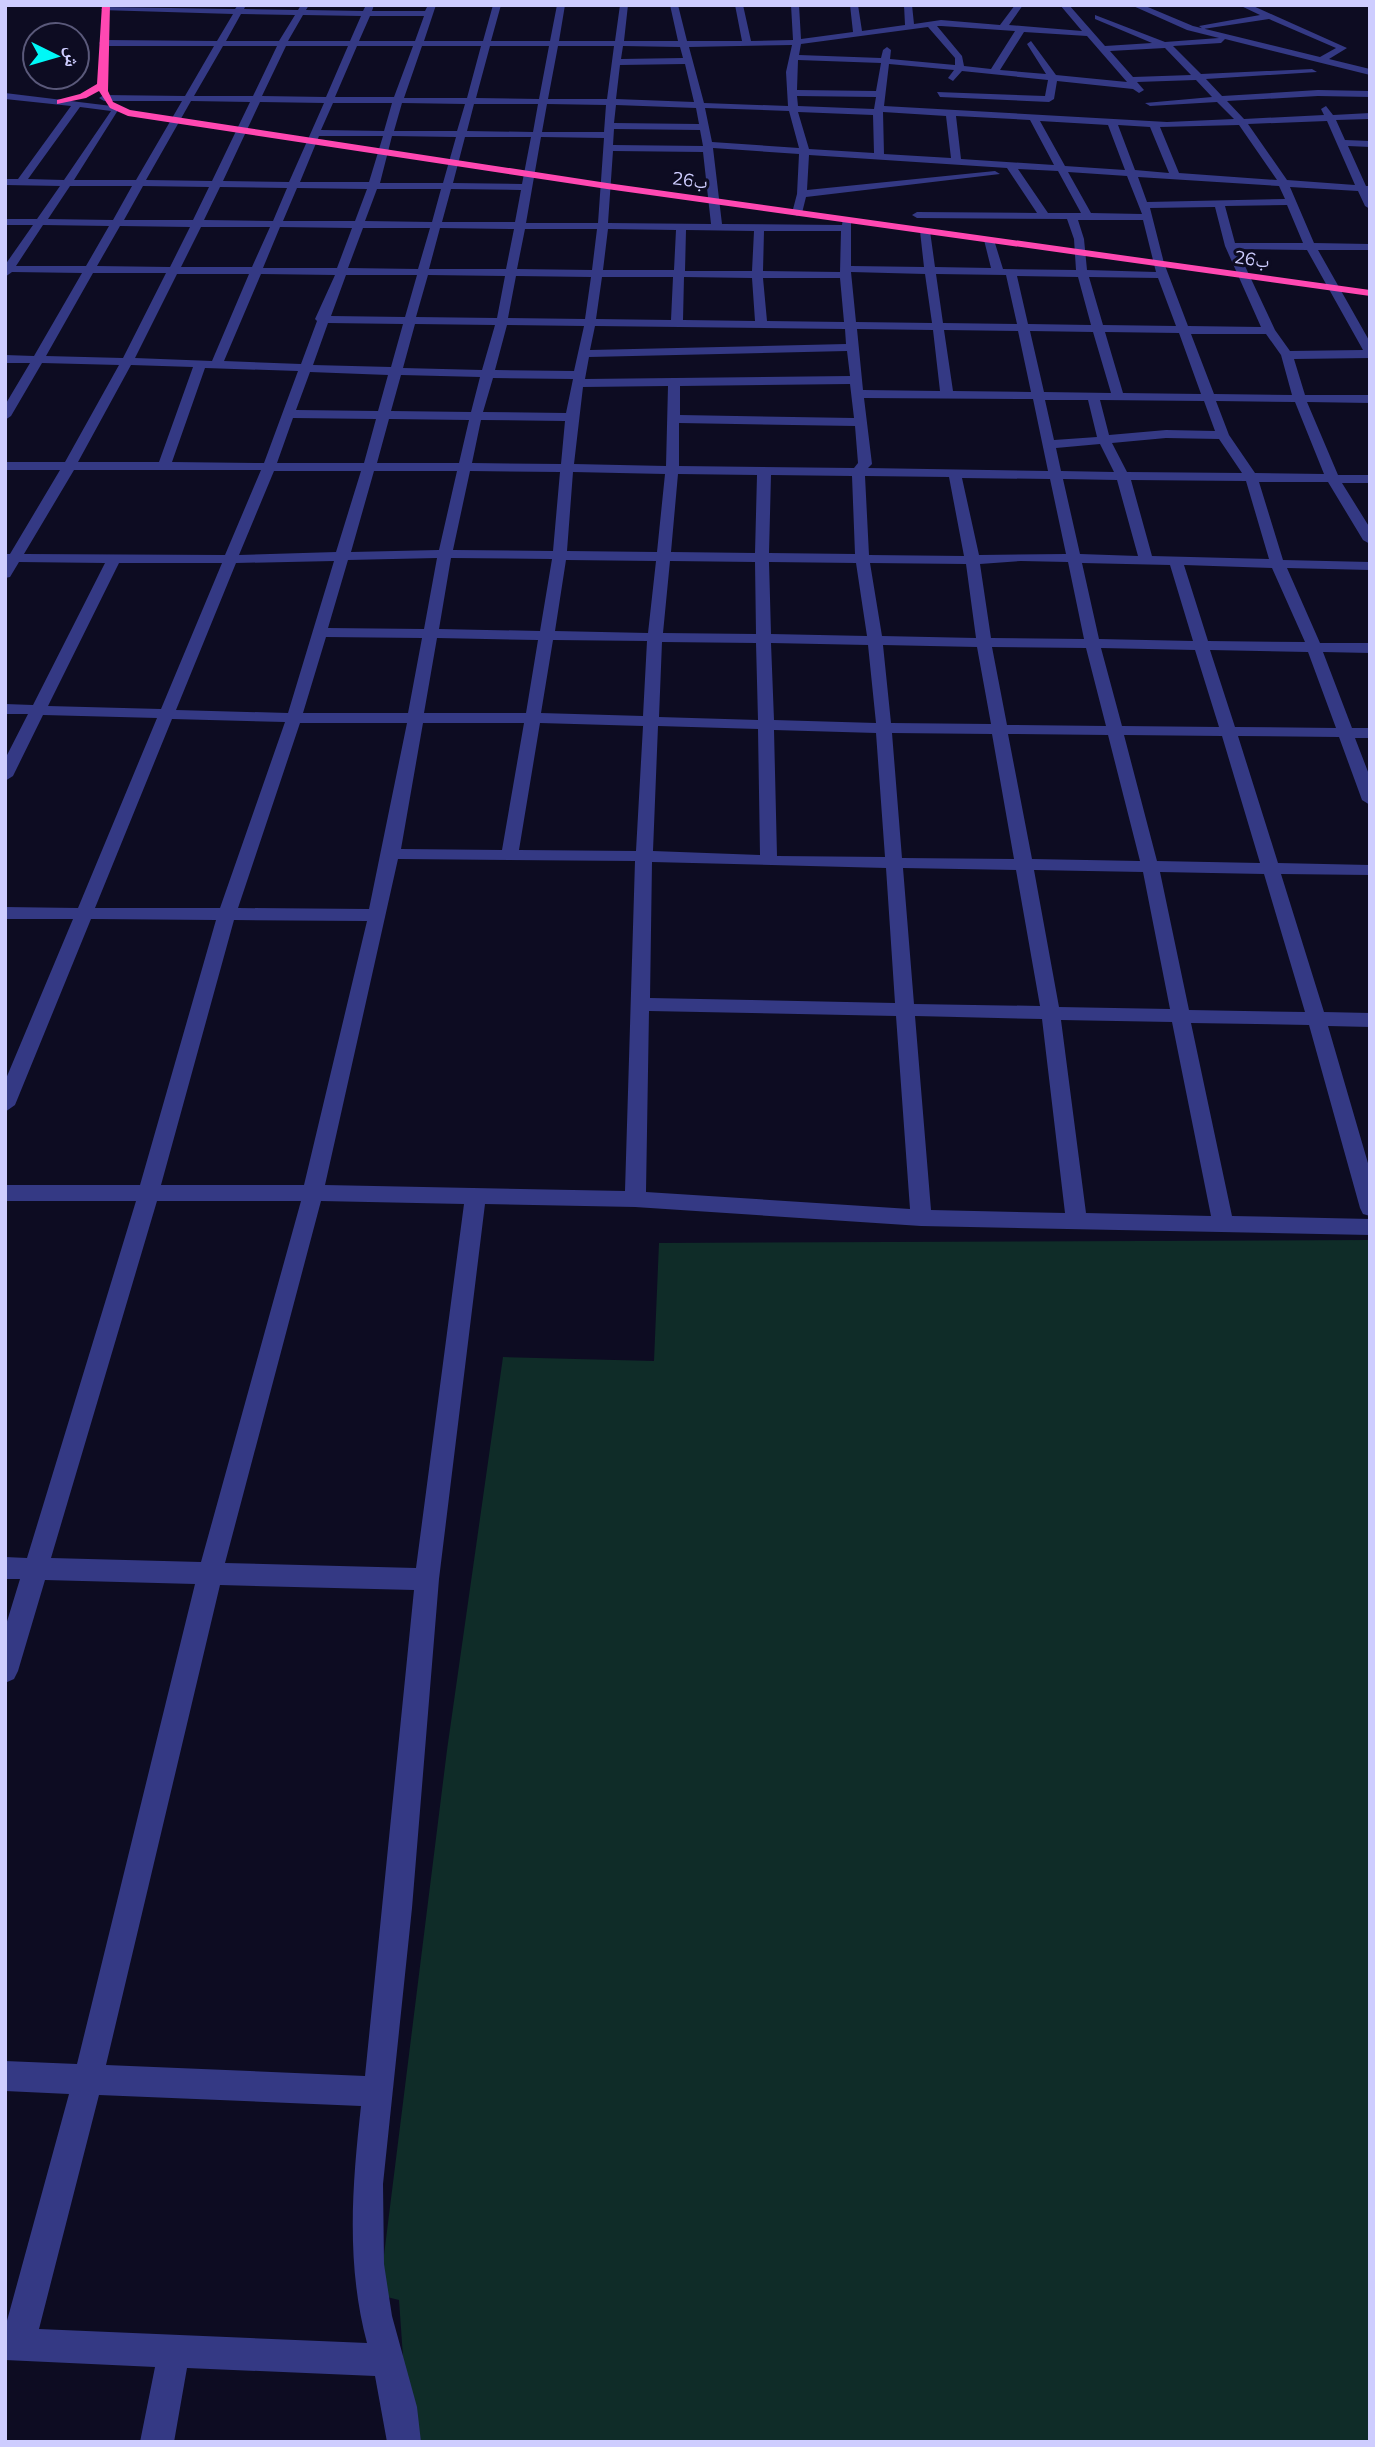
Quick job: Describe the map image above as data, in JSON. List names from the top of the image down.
{
  "streets": {
    "highway": ["26ب"]
  },
  "north": "right"
}
